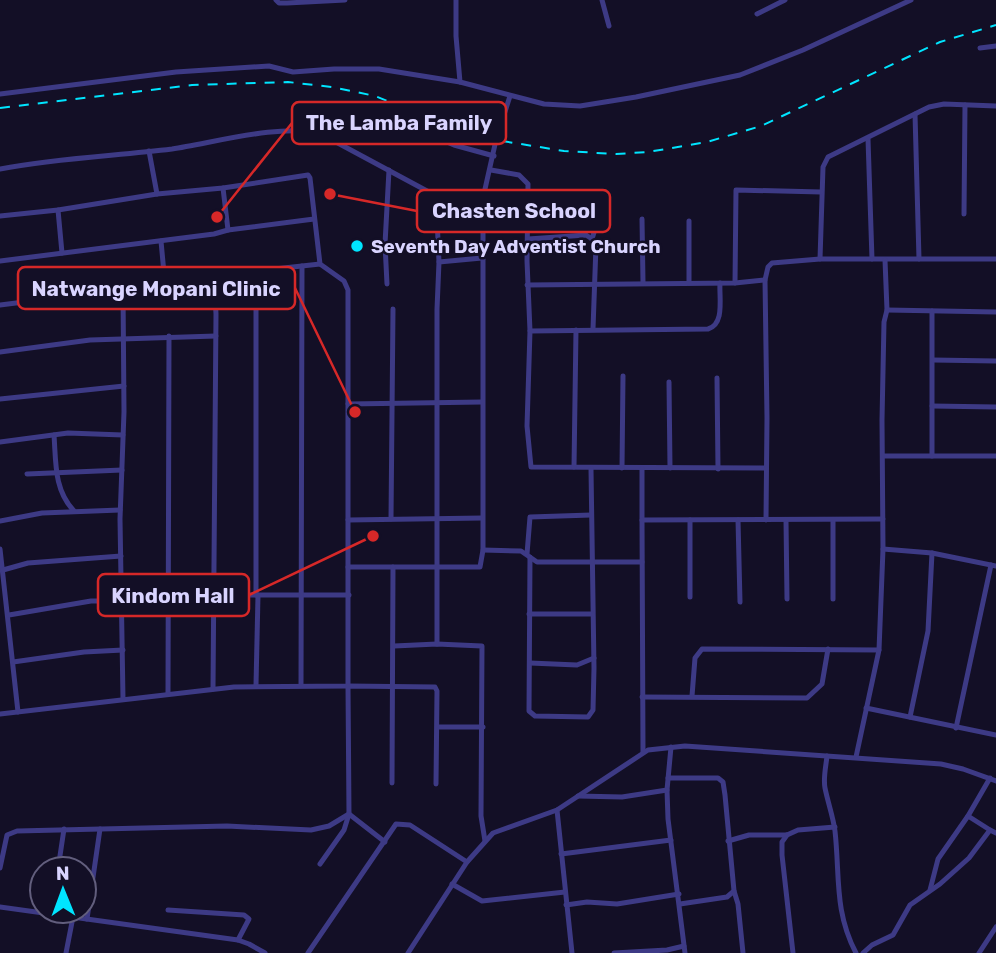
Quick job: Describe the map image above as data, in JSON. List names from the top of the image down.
{
  "places": [
    "Chasten School",
    "The Lamba Family",
    "Seventh Day Adventist Church",
    "Natwange Mopani Clinic",
    "Kindom Hall"
  ],
  "north": "top"
}
